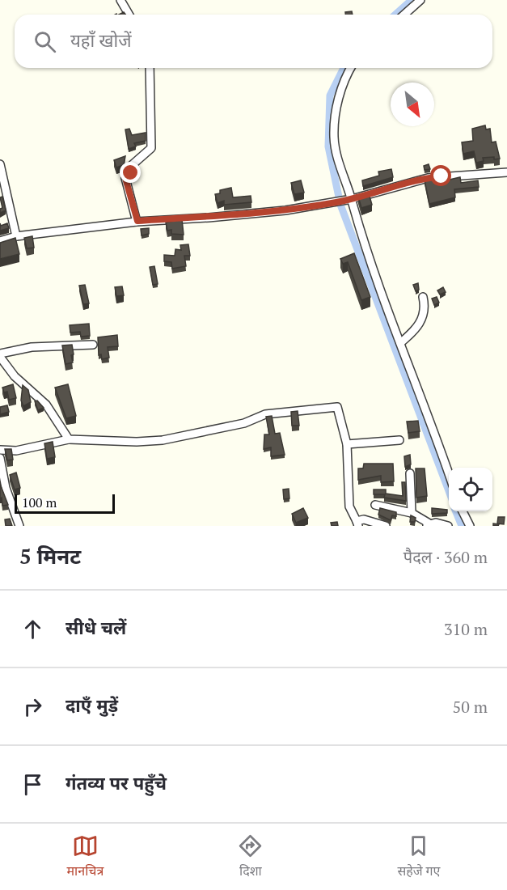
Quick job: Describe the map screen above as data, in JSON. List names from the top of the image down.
{
  "scale_bar": "100 m",
  "north": "bottom right",
  "page": {
    "search": "यहाँ खोजें",
    "scale": "100 m",
    "heading": ["5 मिनट", "पैदल · 360 m"],
    "list": [
      ["सीधे चलें", "310 m"],
      ["दाएँ मुड़ें", "50 m"],
      "गंतव्य पर पहुँचे"
    ],
    "nav": ["मानचित्र", "दिशा", "सहेजे गए"]
  }
}
